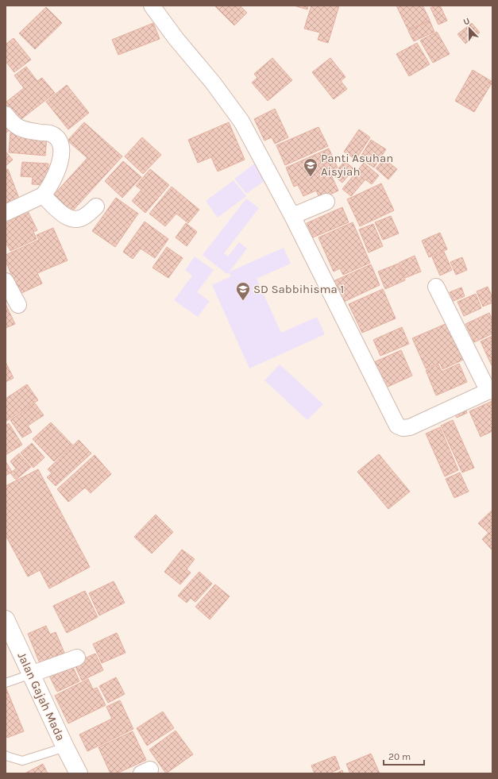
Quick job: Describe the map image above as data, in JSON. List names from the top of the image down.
{
  "streets": {
    "main road": ["Jalan Gajah Mada"]
  },
  "places": {
    "school or university": ["Panti Asuhan Aisyiah", "SD Sabbihisma 1"]
  },
  "scale_bar": "20 m",
  "north": "top"
}
